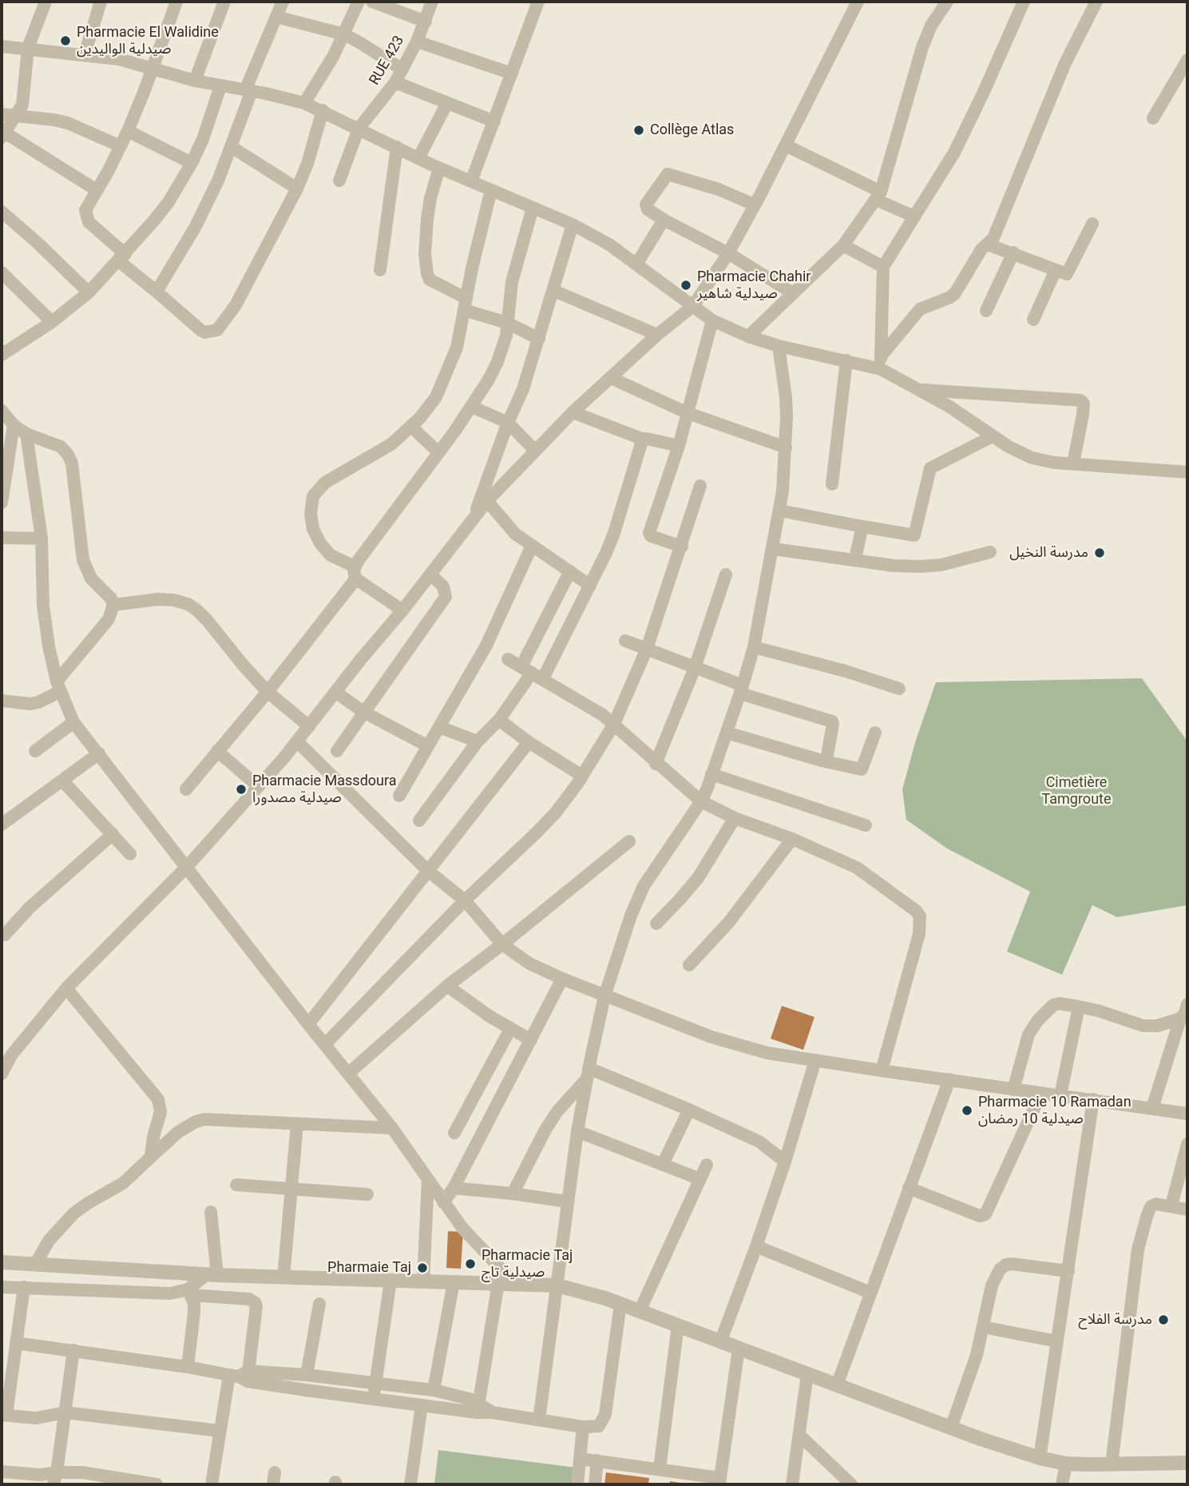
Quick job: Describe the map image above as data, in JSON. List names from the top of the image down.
{
  "streets": {
    "street": ["RUE 423"]
  },
  "parks": ["Cimetière Tamgroute"],
  "places": [
    "Pharmacie El Walidine صيدلية الواليدين",
    "Collège Atlas",
    "Pharmacie Chahir صيدلية شاهير",
    "مدرسة النخيل",
    "Pharmacie Massdoura صيدلية مصدورا",
    "Pharmacie 10 Ramadan صيدلية 10 رمضان",
    "Pharmacie Taj صيدلية تاج",
    "Pharmaie Taj",
    "مدرسة الفلاح"
  ]
}
